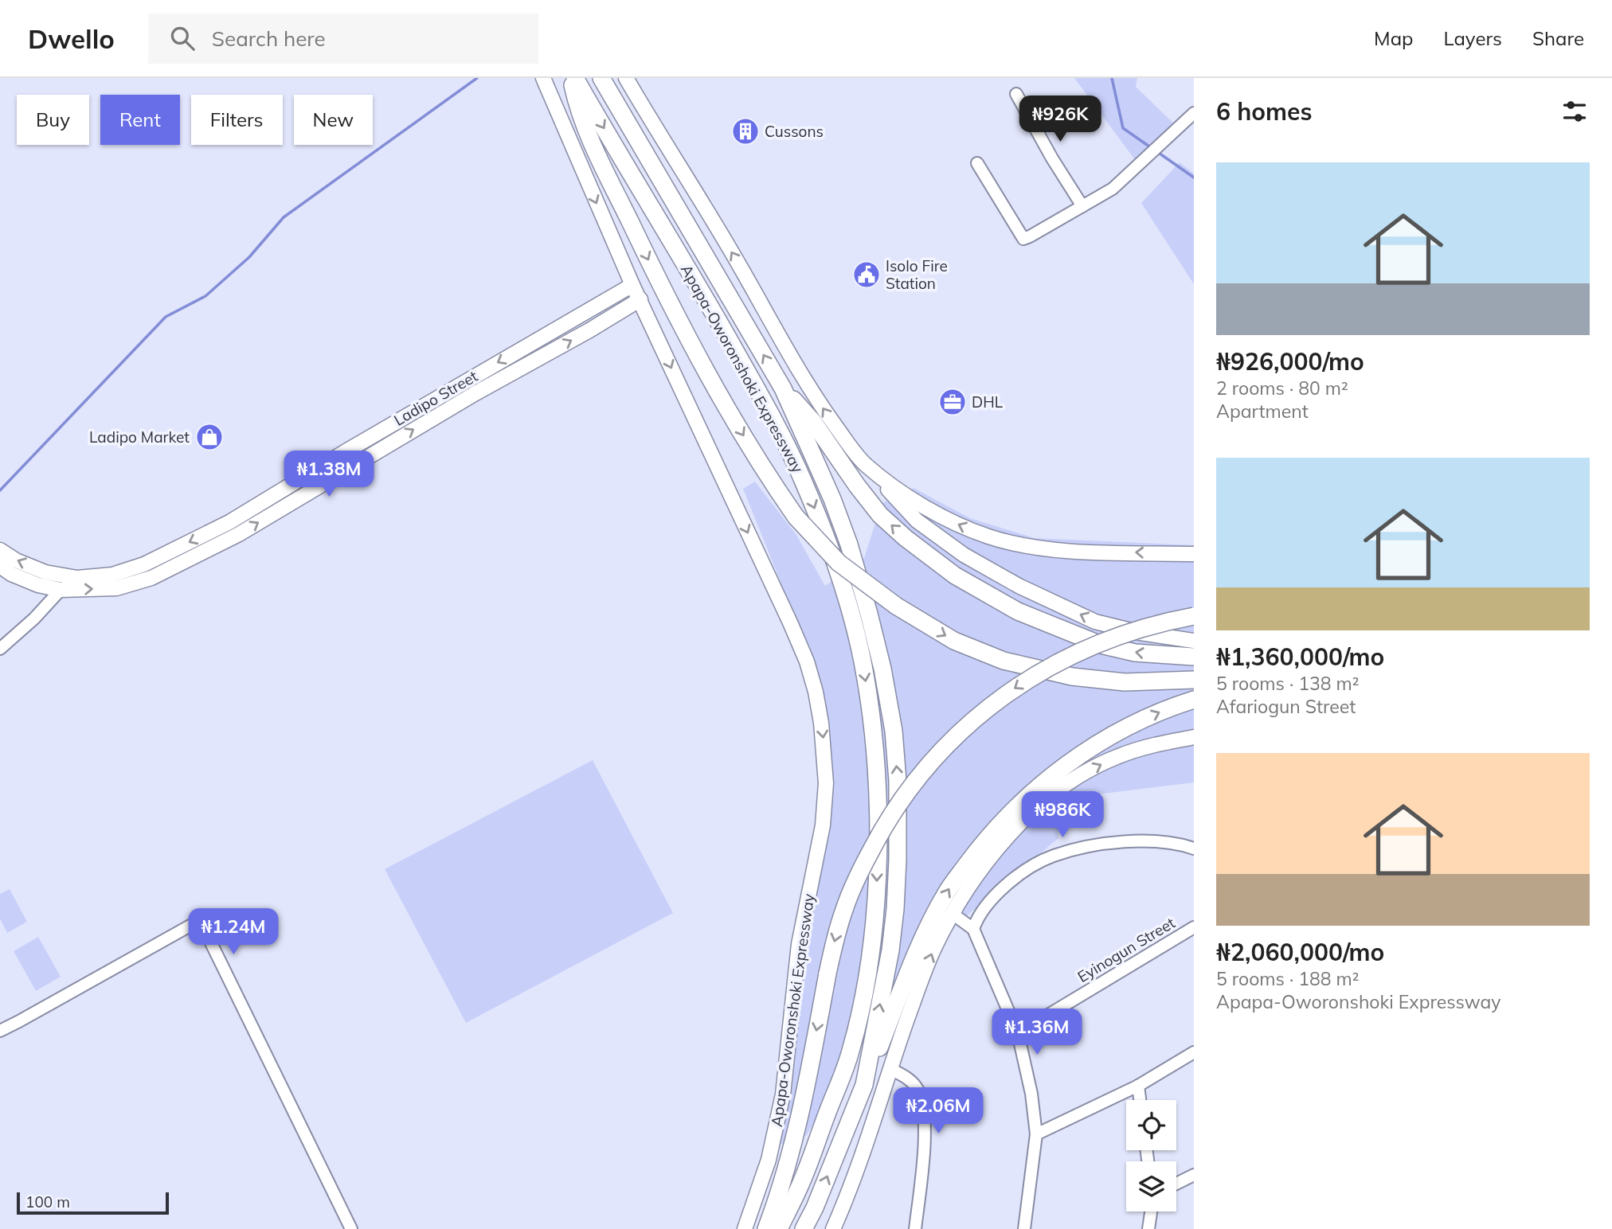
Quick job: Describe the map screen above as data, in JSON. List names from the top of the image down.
{
  "streets": {
    "highway": ["Apapa-Oworonshoki Expressway"],
    "main road": ["Ladipo Street"],
    "street": ["Eyinogun Street"]
  },
  "crossings": [
    ["Apapa-Oworonshoki Expressway", "Ladipo Street"]
  ],
  "places": {
    "building": ["Cussons"],
    "public building": ["Isolo Fire Station"],
    "office": ["DHL"],
    "shop": ["Ladipo Market"]
  },
  "scale_bar": "100 m",
  "page": {
    "header": "Dwello",
    "search": "Search here",
    "nav": ["Map", "Layers", "Share"],
    "heading": "6 homes",
    "chip": [
      "Buy",
      "Rent",
      "Filters",
      "New"
    ],
    "price": [
      "₦926K",
      "₦1.38M",
      "₦986K",
      "₦1.24M",
      "₦1.36M",
      "₦2.06M"
    ],
    "list": [
      {
        "name": "₦926,000/mo",
        "note": "2 rooms · 80 m² · Apartment"
      },
      {
        "name": "₦1,360,000/mo",
        "note": "5 rooms · 138 m² · Afariogun Street"
      },
      {
        "name": "₦2,060,000/mo",
        "note": "5 rooms · 188 m² · Apapa-Oworonshoki Expressway"
      }
    ],
    "scale": "100 m"
  }
}
